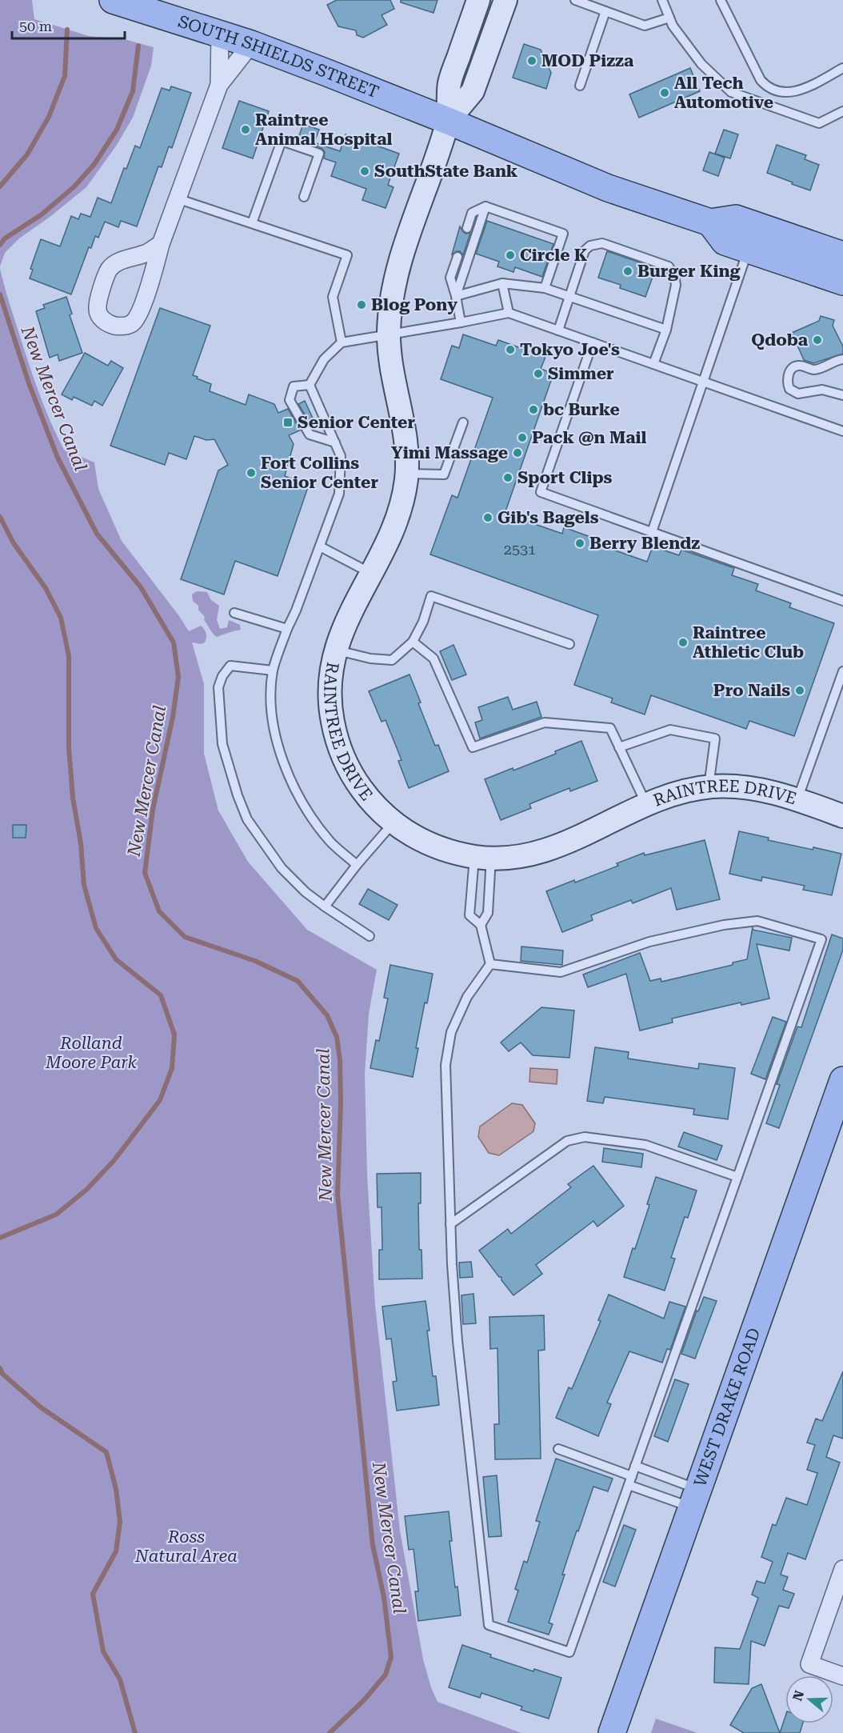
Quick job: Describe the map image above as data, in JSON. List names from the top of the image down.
{
  "streets": {
    "main road": ["SOUTH SHIELDS STREET", "WEST DRAKE ROAD"],
    "street": ["RAINTREE DRIVE"]
  },
  "crossings": [
    ["SOUTH SHIELDS STREET", "RAINTREE DRIVE"]
  ],
  "water": ["New Mercer Canal"],
  "parks": ["Rolland Moore Park", "Ross Natural Area"],
  "places": {
    "other": [
      "MOD Pizza",
      "All Tech Automotive",
      "Raintree Animal Hospital",
      "SouthState Bank",
      "Circle K",
      "Burger King",
      "Blog Pony",
      "Qdoba",
      "Tokyo Joe's",
      "Simmer",
      "bc Burke",
      "Pack @n Mail",
      "Yimi Massage",
      "Fort Collins Senior Center",
      "Sport Clips",
      "Gib's Bagels",
      "Berry Blendz",
      "Raintree Athletic Club",
      "Pro Nails"
    ],
    "transit": ["Senior Center"]
  },
  "house_numbers": ["2531"],
  "scale_bar": "50 m",
  "north": "left"
}
